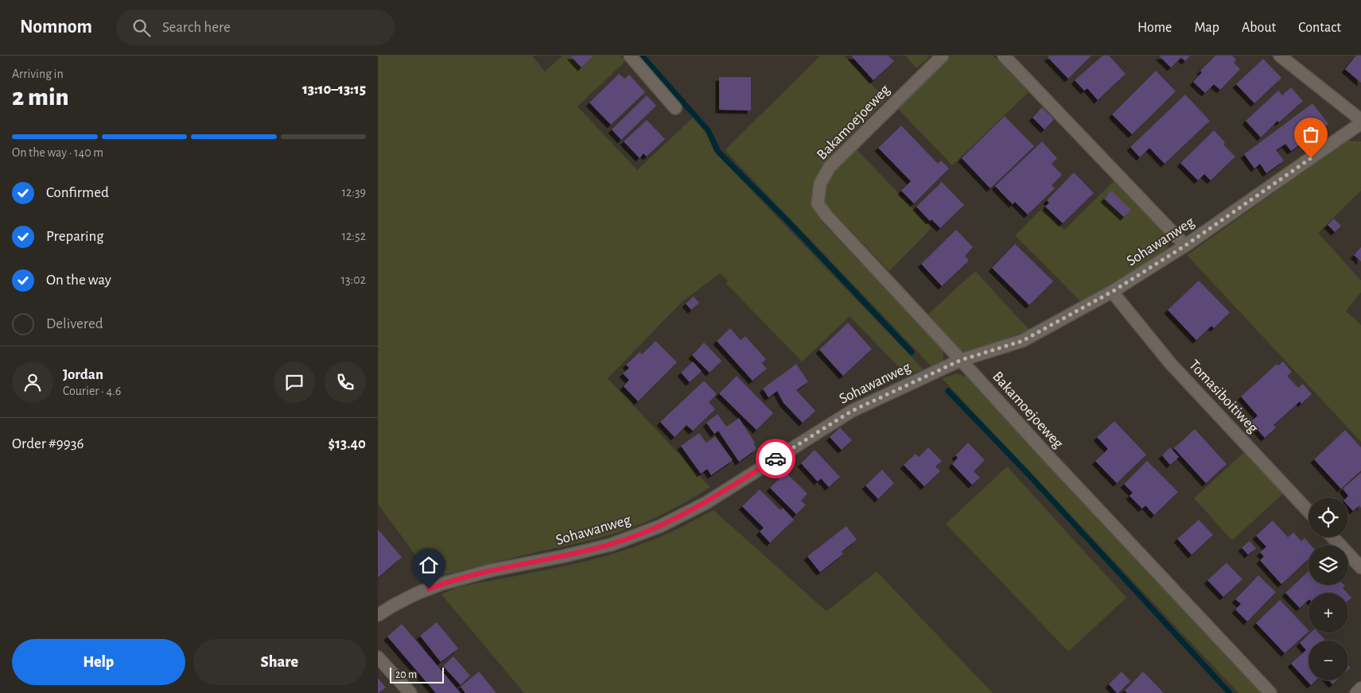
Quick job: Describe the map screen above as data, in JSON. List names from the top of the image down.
{
  "streets": {
    "street": ["Bakamoejoeweg", "Sohawanweg", "Tomasiboitiweg"]
  },
  "crossings": [
    ["Bakamoejoeweg", "Sohawanweg"],
    ["Sohawanweg", "Tomasiboitiweg"]
  ],
  "scale_bar": "20 m",
  "page": {
    "header": "Nomnom",
    "search": "Search here",
    "nav": [
      "Home",
      "Map",
      "About",
      "Contact"
    ],
    "heading": ["2 min", "Arriving in", "13:10–13:15"],
    "panel": [
      "Jordan",
      "Courier · 4.6",
      "Order #9936",
      "$13.40"
    ],
    "bar": "On the way · 140 m",
    "list": [
      ["Confirmed", "12:39"],
      ["Preparing", "12:52"],
      ["On the way", "13:02"],
      "Delivered"
    ],
    "map_buttons": ["+", "−"],
    "buttons": ["Help", "Share"],
    "scale": "20 m"
  }
}
